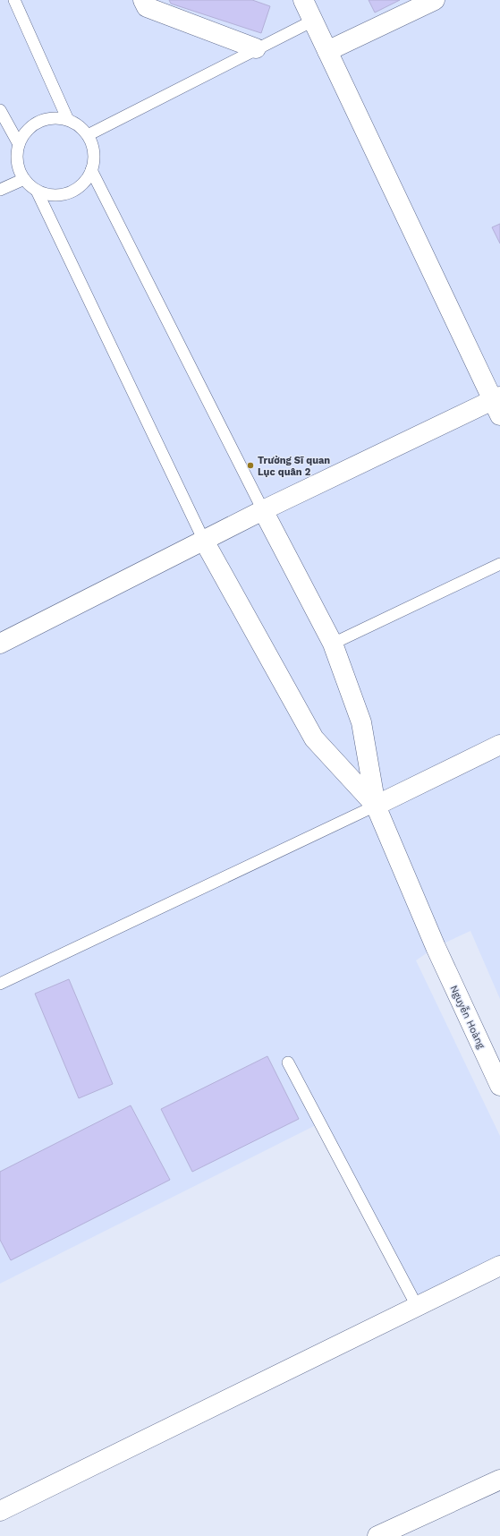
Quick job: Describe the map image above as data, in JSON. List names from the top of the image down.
{
  "streets": {
    "street": ["Nguyễn Hoàng"]
  },
  "places": ["Trường Sĩ quan Lục quân 2"]
}
